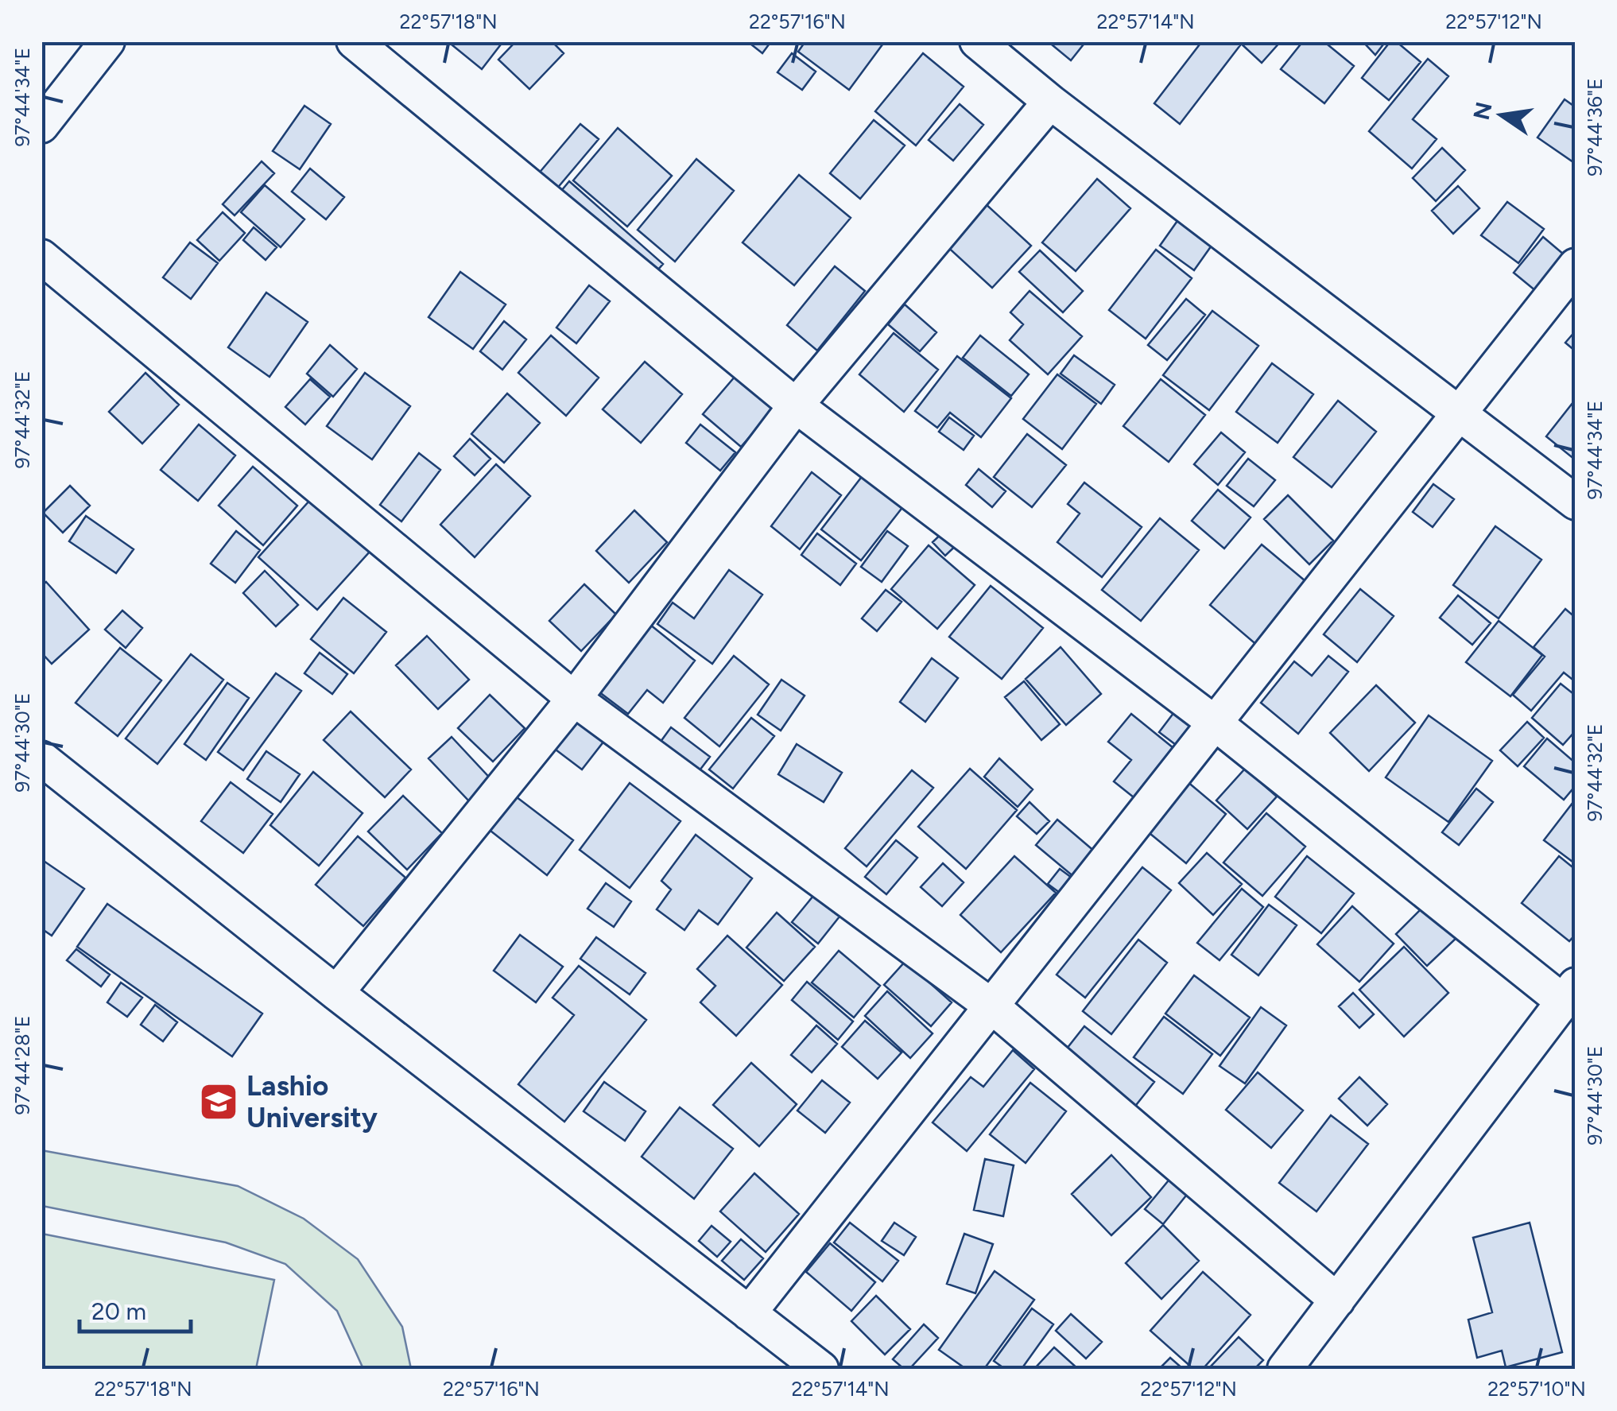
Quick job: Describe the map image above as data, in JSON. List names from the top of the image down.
{
  "places": {
    "school or university": ["Lashio University"]
  },
  "scale_bar": "20 m",
  "north": "left",
  "coordinates": [
    "22°57'18\"N",
    "22°57'16\"N",
    "22°57'14\"N",
    "22°57'12\"N",
    "97°44'34\"E",
    "97°44'36\"E",
    "97°44'32\"E",
    "97°44'30\"E",
    "97°44'28\"E",
    "22°57'10\"N"
  ]
}
